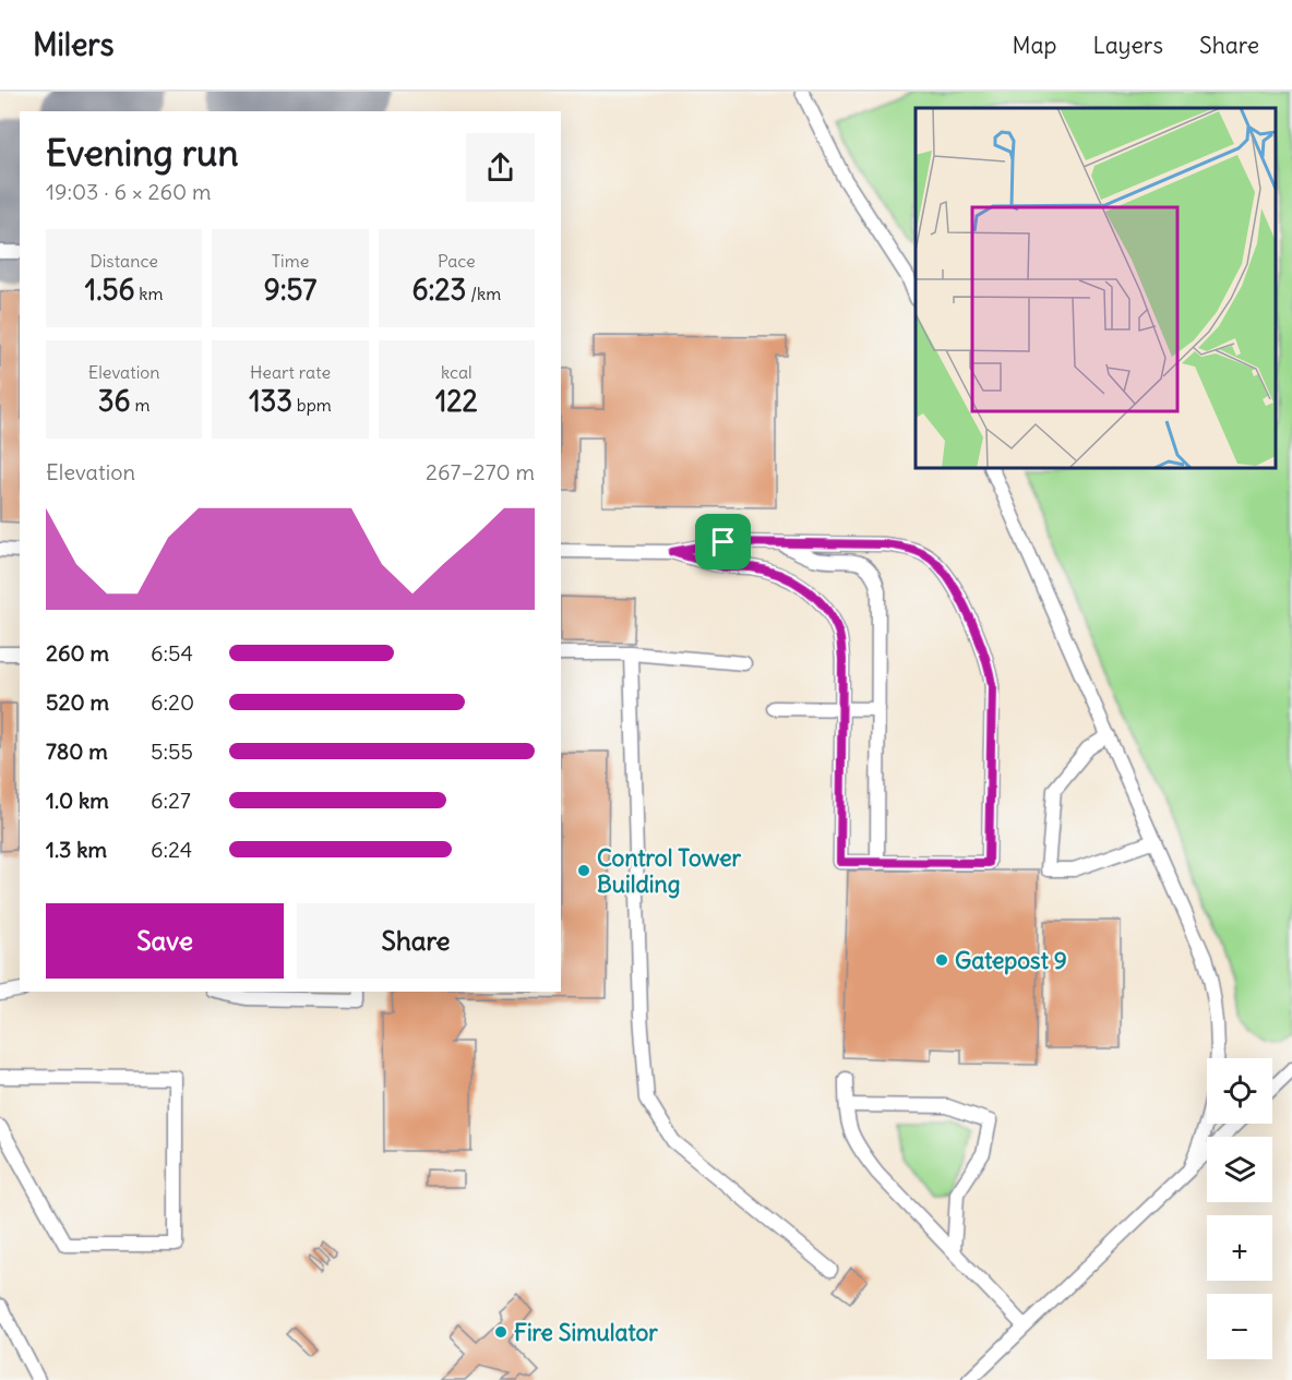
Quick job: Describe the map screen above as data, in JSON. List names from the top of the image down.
{
  "places": ["Control Tower Building", "Gatepost 9", "Fire Simulator"],
  "page": {
    "header": "Milers",
    "nav": ["Map", "Layers", "Share"],
    "heading": ["Evening run", "19:03 · 6 × 260 m"],
    "stats": [
      ["Distance", "1.56 km"],
      ["Time", "9:57"],
      ["Pace", "6:23 /km"],
      ["Elevation", "36 m"],
      ["Heart rate", "133 bpm"],
      ["kcal", "122"]
    ],
    "chart": ["Elevation", "267–270 m"],
    "list": [
      {
        "name": "260 m",
        "note": "6:54"
      },
      {
        "name": "520 m",
        "note": "6:20"
      },
      {
        "name": "780 m",
        "note": "5:55"
      },
      {
        "name": "1.0 km",
        "note": "6:27"
      },
      {
        "name": "1.3 km",
        "note": "6:24"
      }
    ],
    "buttons": ["Save", "Share"],
    "map_buttons": ["+", "−"]
  }
}
